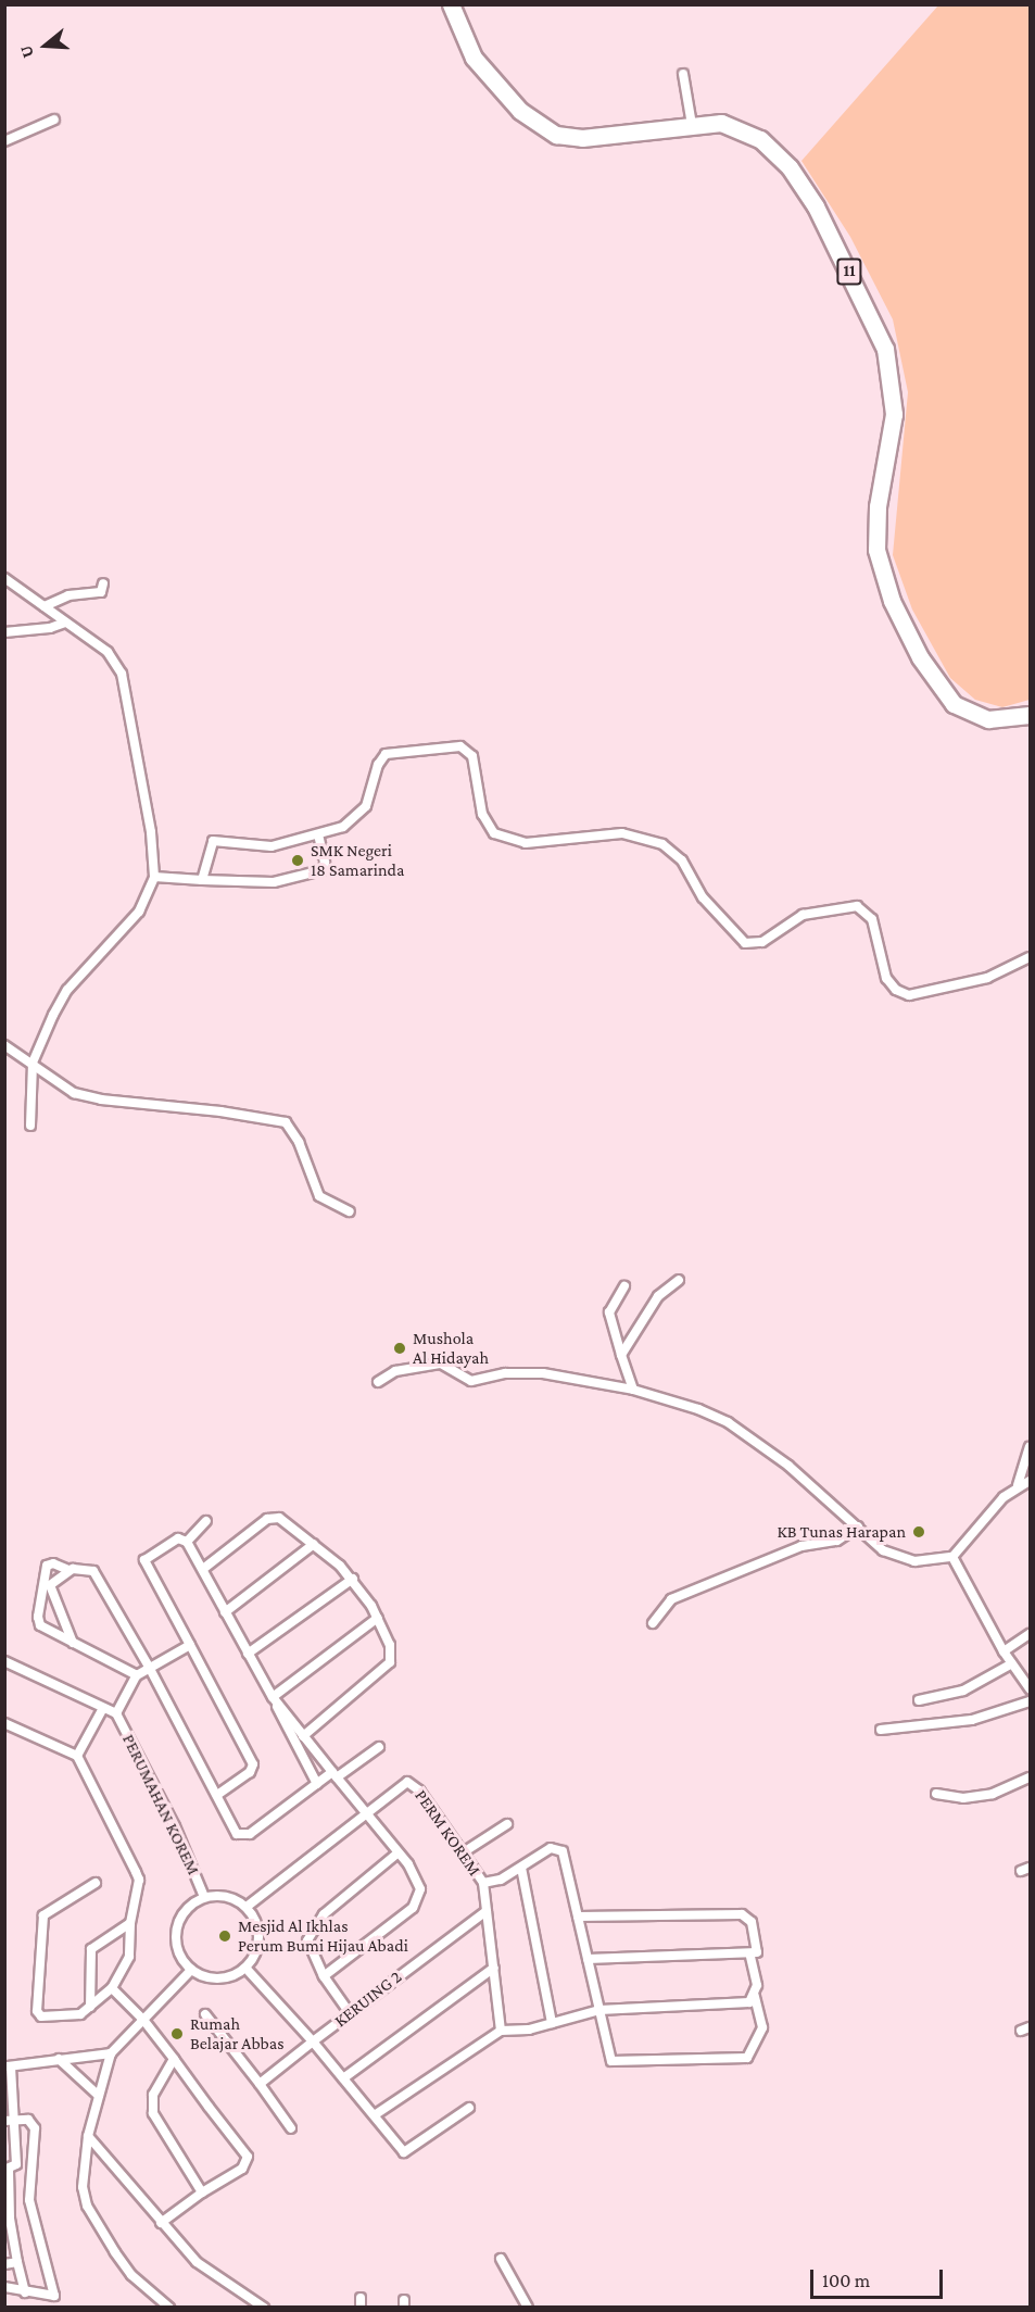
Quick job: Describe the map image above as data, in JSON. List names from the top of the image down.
{
  "streets": {
    "highway": ["11"],
    "street": ["PERUMAHAN KOREM", "PERM KOREM", "KERUING 2"]
  },
  "crossings": [
    ["PERUMAHAN KOREM", "PERM KOREM"]
  ],
  "places": [
    "SMK Negeri 18 Samarinda",
    "Mushola Al Hidayah",
    "KB Tunas Harapan",
    "Mesjid Al Ikhlas Perum Bumi Hijau Abadi",
    "Rumah Belajar Abbas"
  ],
  "scale_bar": "100 m",
  "north": "left"
}
